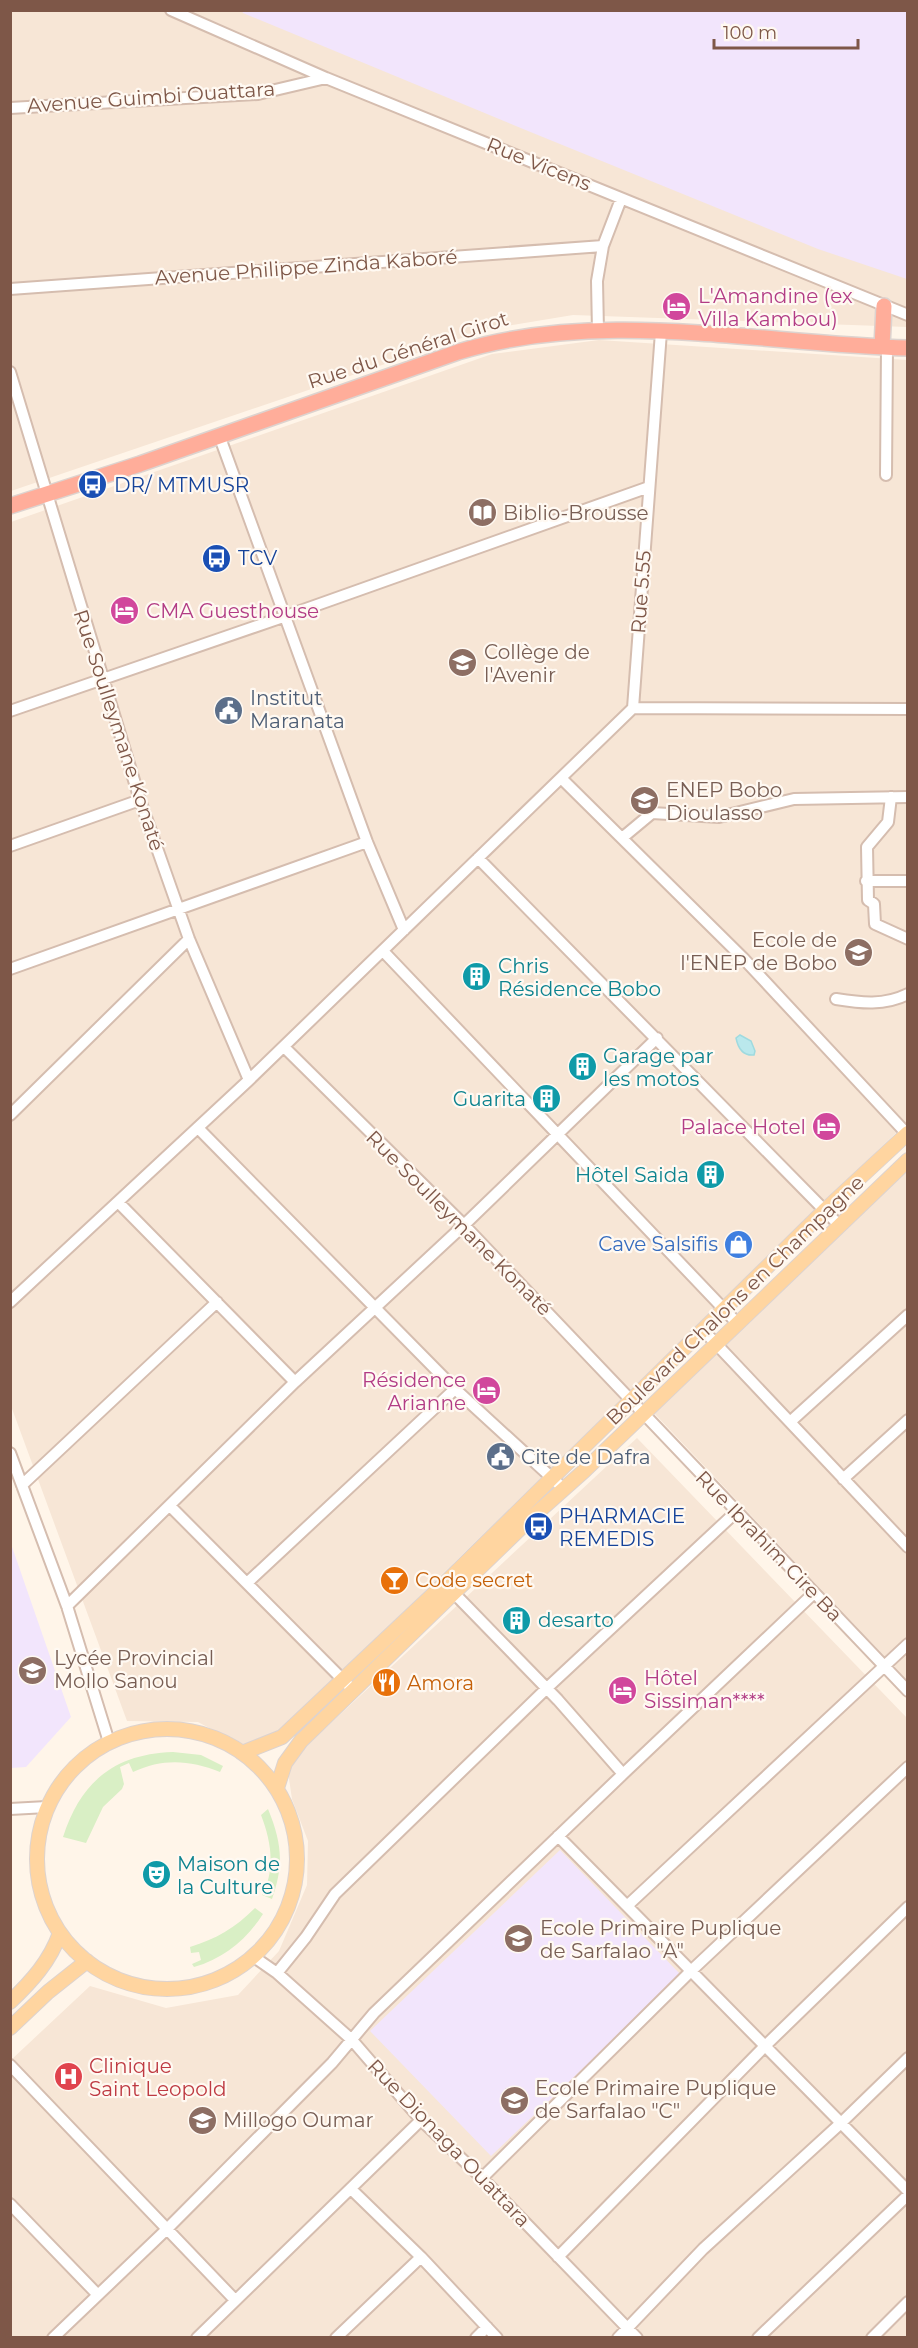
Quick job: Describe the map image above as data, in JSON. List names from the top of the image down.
{
  "streets": {
    "highway": ["Rue du Général Girot"],
    "main road": ["Boulevard Chalons en Champagne"],
    "street": [
      "Avenue Guimbi Ouattara",
      "Rue Vicens",
      "Avenue Philippe Zinda Kaboré",
      "Rue 5.55",
      "Rue Soulleymane Konaté",
      "Rue Ibrahim Cire Ba",
      "Rue Dionaga Ouattara"
    ]
  },
  "crossings": [
    ["Avenue Guimbi Ouattara", "Rue Vicens"],
    ["Rue du Général Girot", "Rue 5.55"],
    ["Rue du Général Girot", "Rue Soulleymane Konaté"],
    ["Rue Soulleymane Konaté", "Boulevard Chalons en Champagne"],
    ["Rue Soulleymane Konaté", "Rue Ibrahim Cire Ba"],
    ["Boulevard Chalons en Champagne", "Rue Ibrahim Cire Ba"]
  ],
  "places": {
    "hotel": [
      "L'Amandine (ex Villa Kambou)",
      "CMA Guesthouse",
      "Palace Hotel",
      "Résidence Arianne",
      "Hôtel Sissiman****"
    ],
    "bus stop": ["DR/ MTMUSR", "TCV", "PHARMACIE REMEDIS"],
    "library": ["Biblio-Brousse"],
    "school or university": [
      "Collège de l'Avenir",
      "ENEP Bobo Dioulasso",
      "Ecole de l'ENEP de Bobo",
      "Lycée Provincial Mollo Sanou",
      "Ecole Primaire Puplique de Sarfalao \"A\"",
      "Ecole Primaire Puplique de Sarfalao \"C\"",
      "Millogo Oumar"
    ],
    "public building": ["Institut Maranata", "Cite de Dafra"],
    "building": [
      "Chris Résidence Bobo",
      "Garage par les motos",
      "Guarita",
      "Hôtel Saida",
      "desarto"
    ],
    "shop": ["Cave Salsifis"],
    "bar": ["Code secret"],
    "restaurant": ["Amora"],
    "theatre": ["Maison de la Culture"],
    "hospital": ["Clinique Saint Leopold"]
  },
  "scale_bar": "100 m"
}
